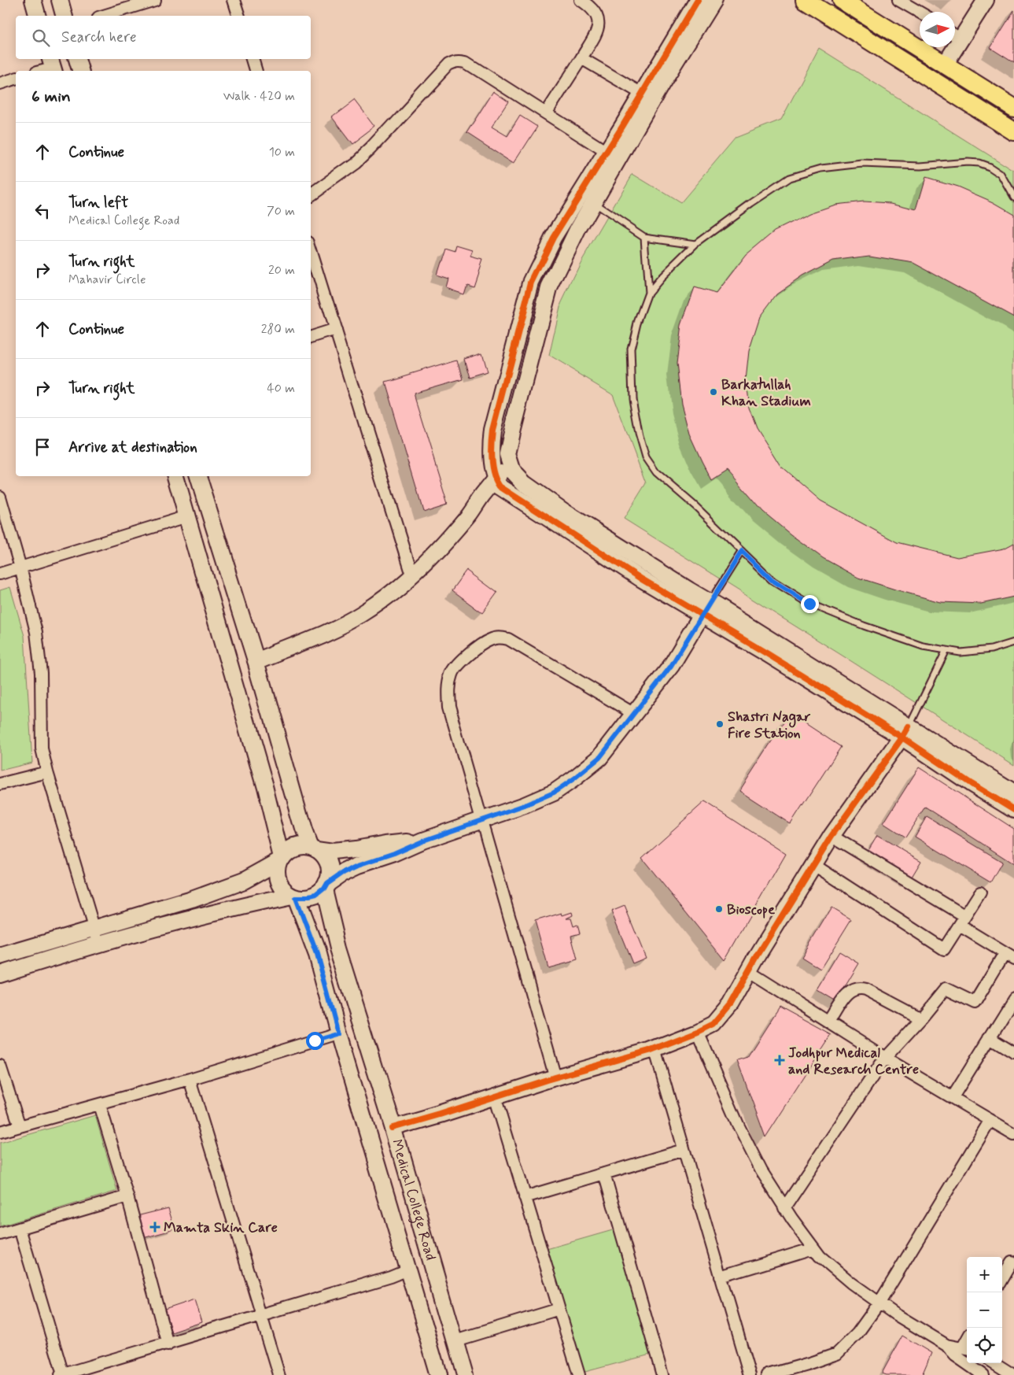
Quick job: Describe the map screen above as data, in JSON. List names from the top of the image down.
{
  "streets": {
    "street": ["Medical College Road"]
  },
  "places": {
    "other": ["Barkatullah Khan Stadium", "Shastri Nagar Fire Station", "Bioscope"],
    "health": ["Jodhpur Medical and Research Centre", "Mamta Skin Care"]
  },
  "north": "right",
  "page": {
    "search": "Search here",
    "heading": ["6 min", "Walk · 420 m"],
    "list": [
      ["Continue", "10 m"],
      ["Turn left", "Medical College Road", "70 m"],
      ["Turn right", "Mahavir Circle", "20 m"],
      ["Continue", "280 m"],
      ["Turn right", "40 m"],
      "Arrive at destination"
    ],
    "map_buttons": ["+", "−"]
  }
}
